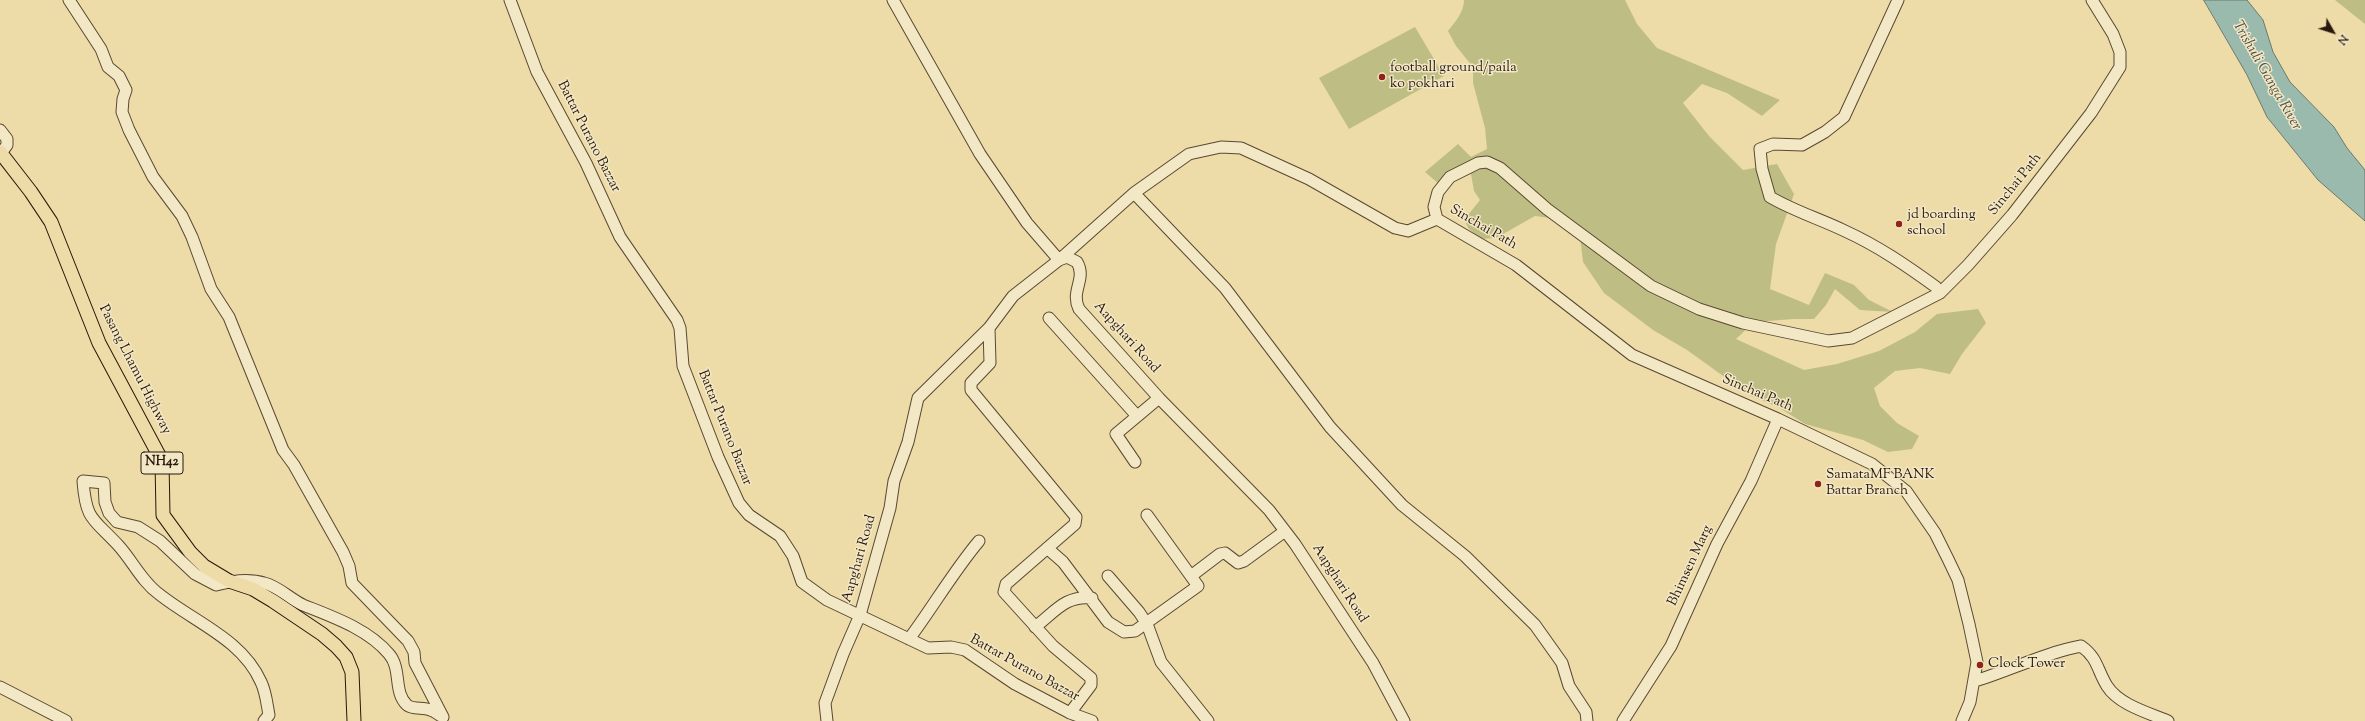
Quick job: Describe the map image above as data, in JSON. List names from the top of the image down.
{
  "streets": {
    "main road": ["Pasang Lhamu Highway", "NH42"],
    "street": [
      "Battar Purano Bazzar",
      "Sinchai Path",
      "Aapghari Road",
      "Bhimsen Marg"
    ]
  },
  "crossings": [
    ["Battar Purano Bazzar", "Aapghari Road"],
    ["Sinchai Path", "Bhimsen Marg"]
  ],
  "water": ["Trishuli Ganga River"],
  "places": [
    "football ground/paila ko pokhari",
    "jd boarding school",
    "SamataMF BANK Battar Branch",
    "Clock Tower"
  ],
  "north": "bottom right"
}
